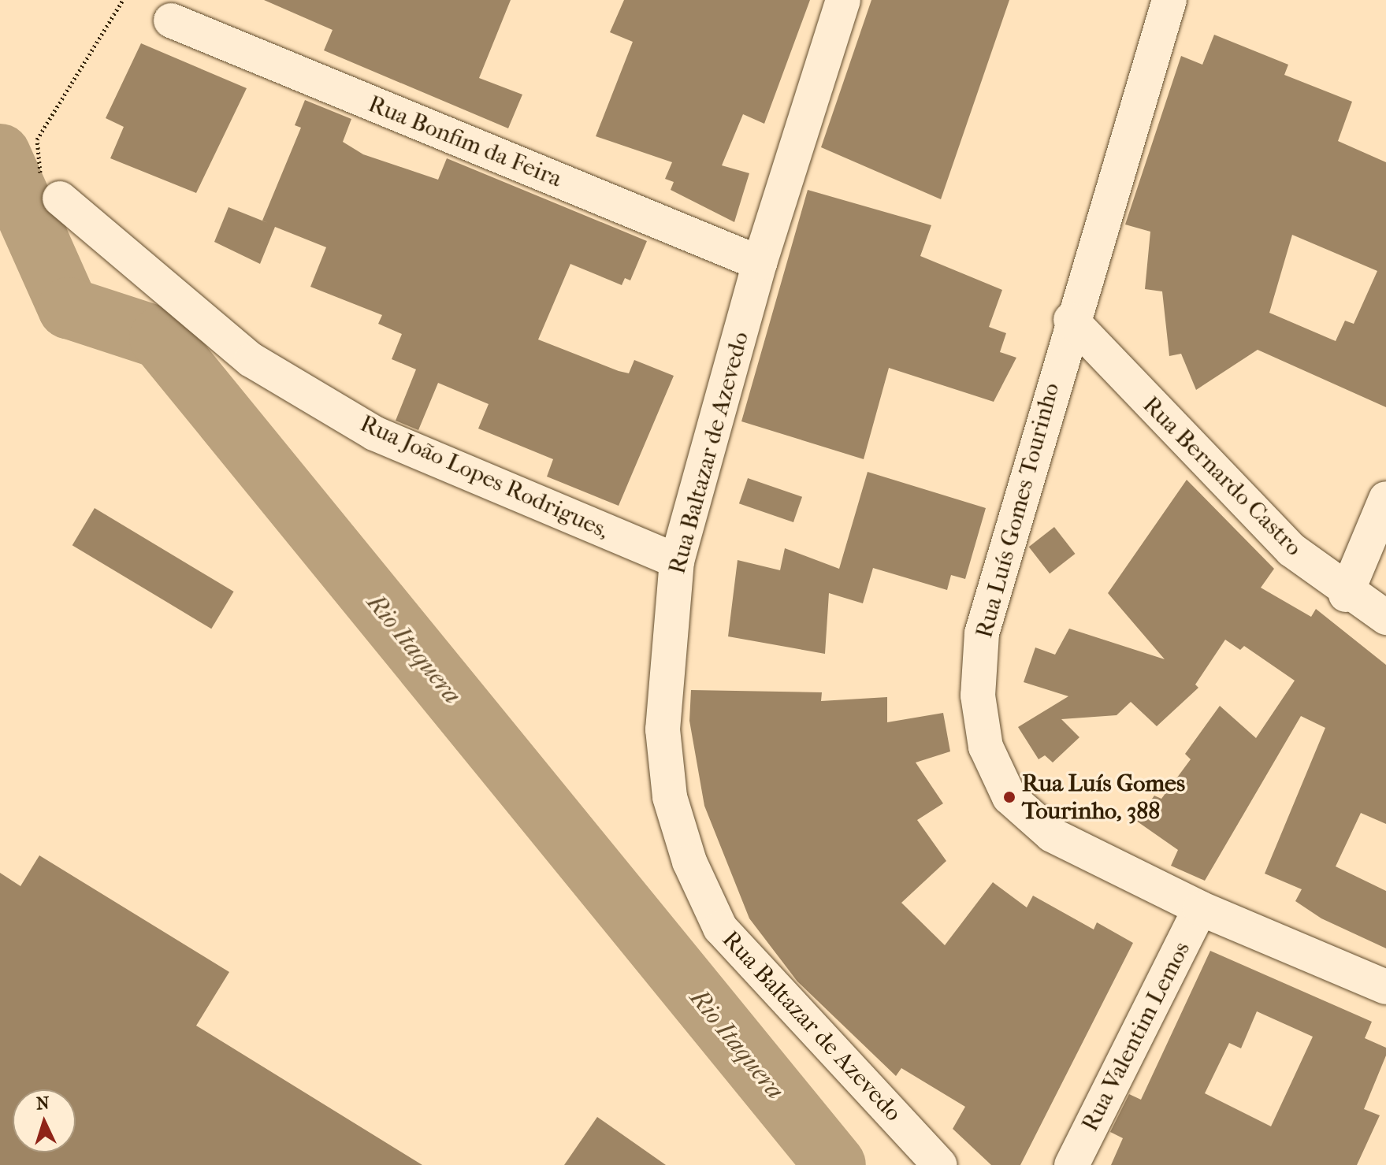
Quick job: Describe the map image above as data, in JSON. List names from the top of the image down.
{
  "streets": {
    "street": [
      "Rua Bonfim da Feira",
      "Rua Baltazar de Azevedo",
      "Rua Bernardo Castro",
      "Rua João Lopes Rodrigues,",
      "Rua Luís Gomes Tourinho",
      "Rua Valentim Lemos"
    ]
  },
  "crossings": [
    ["Rua Bonfim da Feira", "Rua Baltazar de Azevedo"],
    ["Rua Baltazar de Azevedo", "Rua João Lopes Rodrigues,"],
    ["Rua Bernardo Castro", "Rua Luís Gomes Tourinho"],
    ["Rua Luís Gomes Tourinho", "Rua Valentim Lemos"]
  ],
  "water": ["Rio Itaquera"],
  "places": ["Rua Luís Gomes Tourinho, 388"],
  "north": "top"
}
